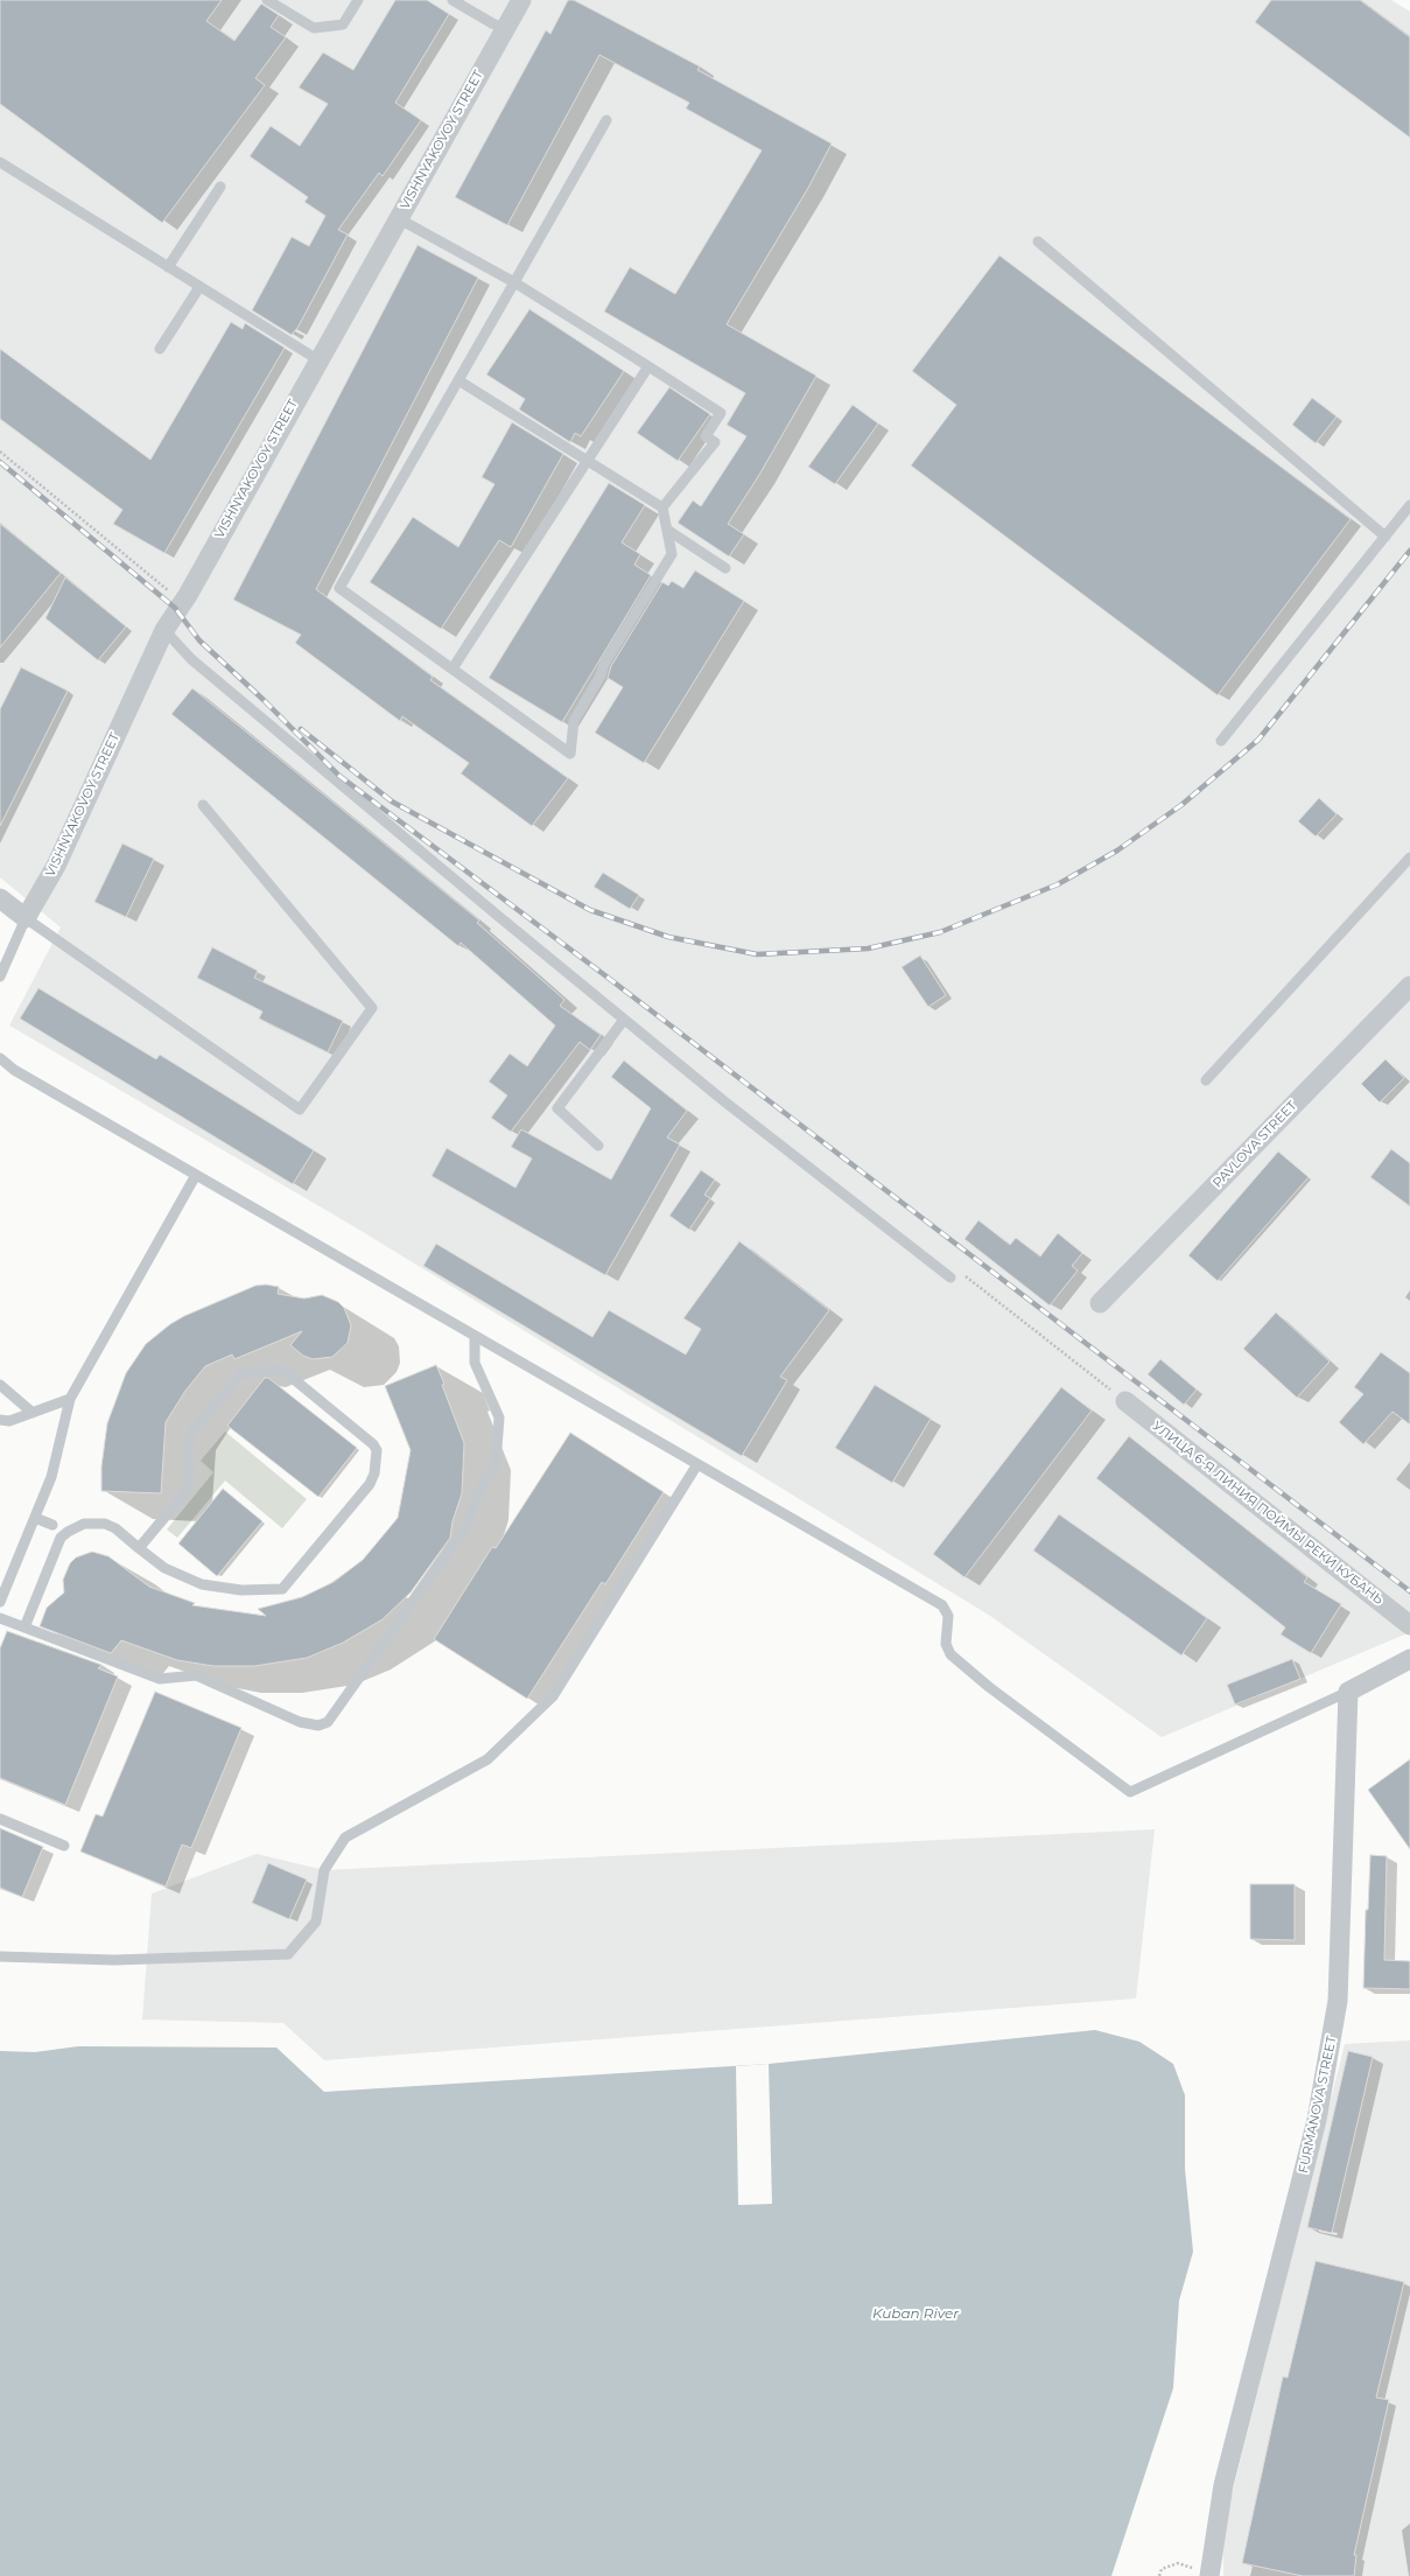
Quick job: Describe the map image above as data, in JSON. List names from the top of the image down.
{
  "streets": {
    "street": [
      "VISHNYAKOVOY STREET",
      "PAVLOVA STREET",
      "УЛИЦА 6-Я ЛИНИЯ ПОЙМЫ РЕКИ КУБАНЬ",
      "FURMANOVA STREET"
    ]
  },
  "water": ["Kuban River"]
}
